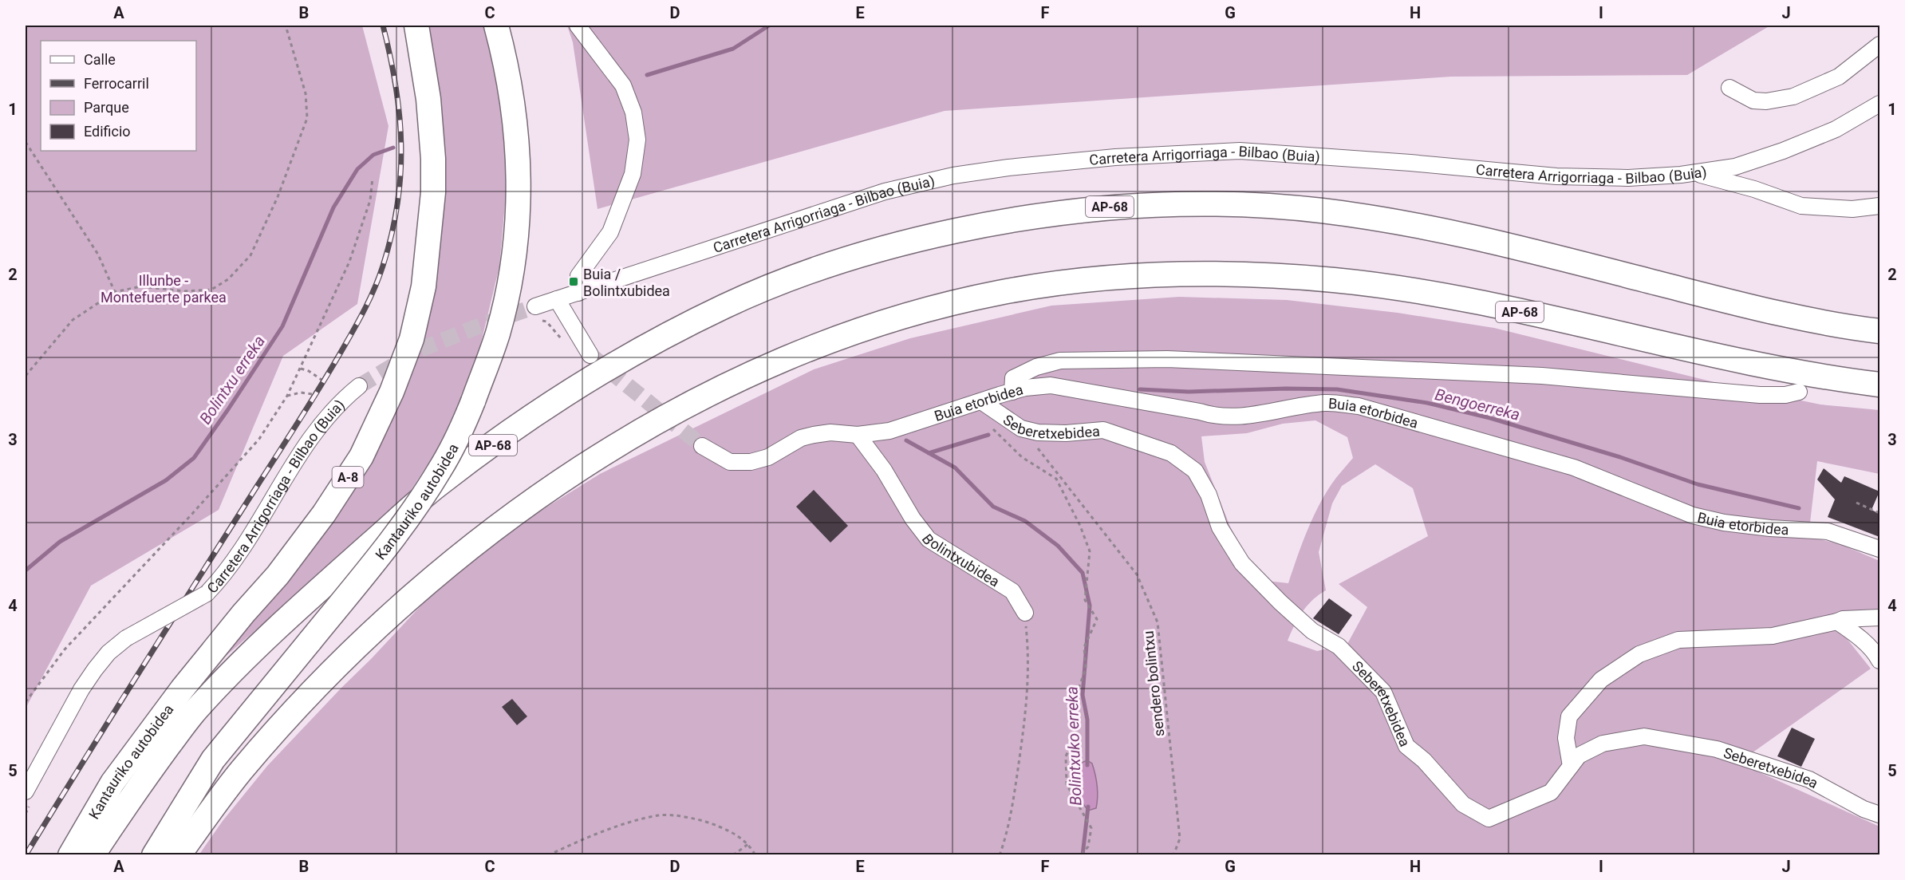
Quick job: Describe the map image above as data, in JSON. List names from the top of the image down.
{
  "streets": {
    "highway": ["AP-68", "A-8", "Kantauriko autobidea"],
    "street": [
      "Carretera Arrigorriaga - Bilbao (Buia)",
      "Buia etorbidea",
      "Seberetxebidea",
      "Bolintxubidea"
    ],
    "path": ["sendero bolintxu"]
  },
  "crossings": [
    ["Buia etorbidea", "Seberetxebidea"],
    ["Buia etorbidea", "Bolintxubidea"]
  ],
  "water": ["Bolintxu erreka", "Bengoerreka", "Bolintxuko erreka"],
  "parks": ["Illunbe - Montefuerte parkea"],
  "places": {
    "transit": ["Buia / Bolintxubidea"]
  },
  "legend": [
    "Calle",
    "Ferrocarril",
    "Parque",
    "Edificio"
  ],
  "grid": {
    "columns": [
      "A",
      "B",
      "C",
      "D",
      "E",
      "F",
      "G",
      "H",
      "I",
      "J"
    ],
    "rows": [
      "1",
      "2",
      "3",
      "4",
      "5"
    ]
  }
}
